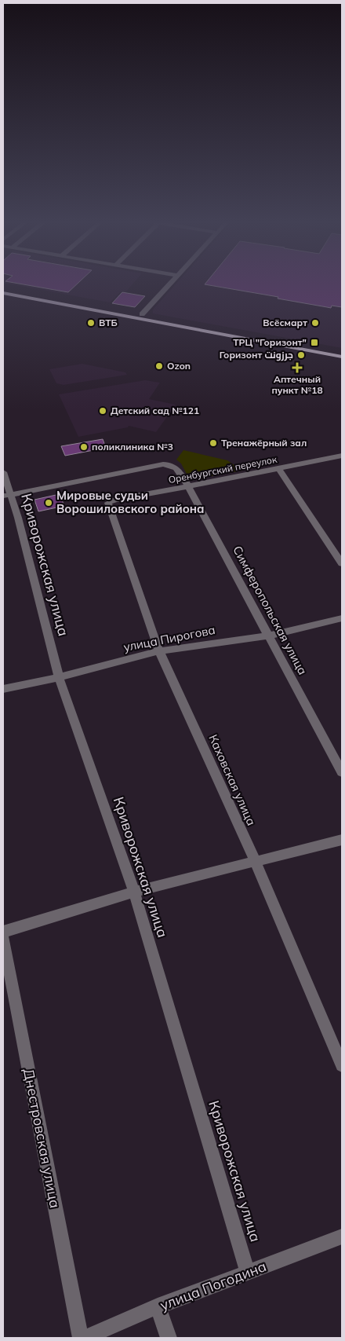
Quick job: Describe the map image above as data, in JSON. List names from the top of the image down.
{
  "streets": {
    "street": [
      "Оренбургский переулок",
      "Криворожская улица",
      "Симферопольская улица",
      "улица Пирогова",
      "Каховская улица",
      "Днестровская улица",
      "улица Погодина"
    ]
  },
  "crossings": [
    ["Оренбургский переулок", "Криворожская улица"],
    ["Оренбургский переулок", "Симферопольская улица"],
    ["Оренбургский переулок", "Каховская улица"],
    ["Криворожская улица", "улица Пирогова"],
    ["Криворожская улица", "улица Погодина"],
    ["Симферопольская улица", "улица Пирогова"],
    ["улица Пирогова", "Каховская улица"]
  ],
  "places": {
    "other": [
      "ВТБ",
      "Всёсмарт",
      "Горизонт جرزونت",
      "Ozon",
      "Детский сад №121",
      "Тренажёрный зал",
      "поликлиника №3",
      "Мировые судьи Ворошиловского района"
    ],
    "transit": ["ТРЦ \"Горизонт\""],
    "health": ["Аптечный пункт №18"]
  }
}
